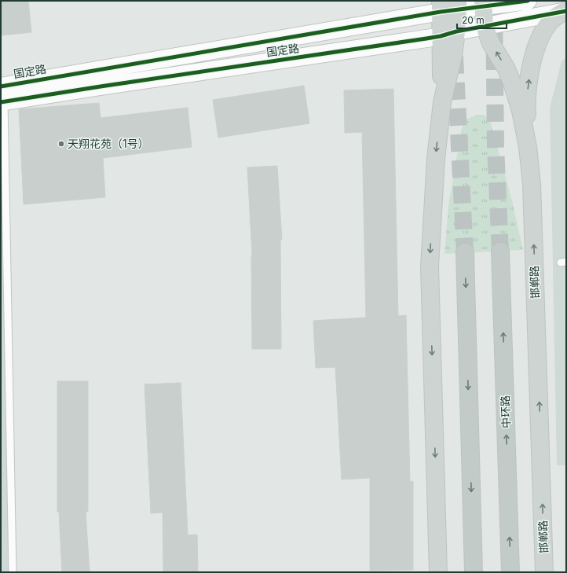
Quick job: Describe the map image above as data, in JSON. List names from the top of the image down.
{
  "streets": {
    "highway": ["中环路"],
    "main road": ["邯郸路"],
    "street": ["国定路"]
  },
  "crossings": [
    ["国定路", "邯郸路"]
  ],
  "places": ["天翔花苑（1号）"],
  "scale_bar": "20 m"
}
